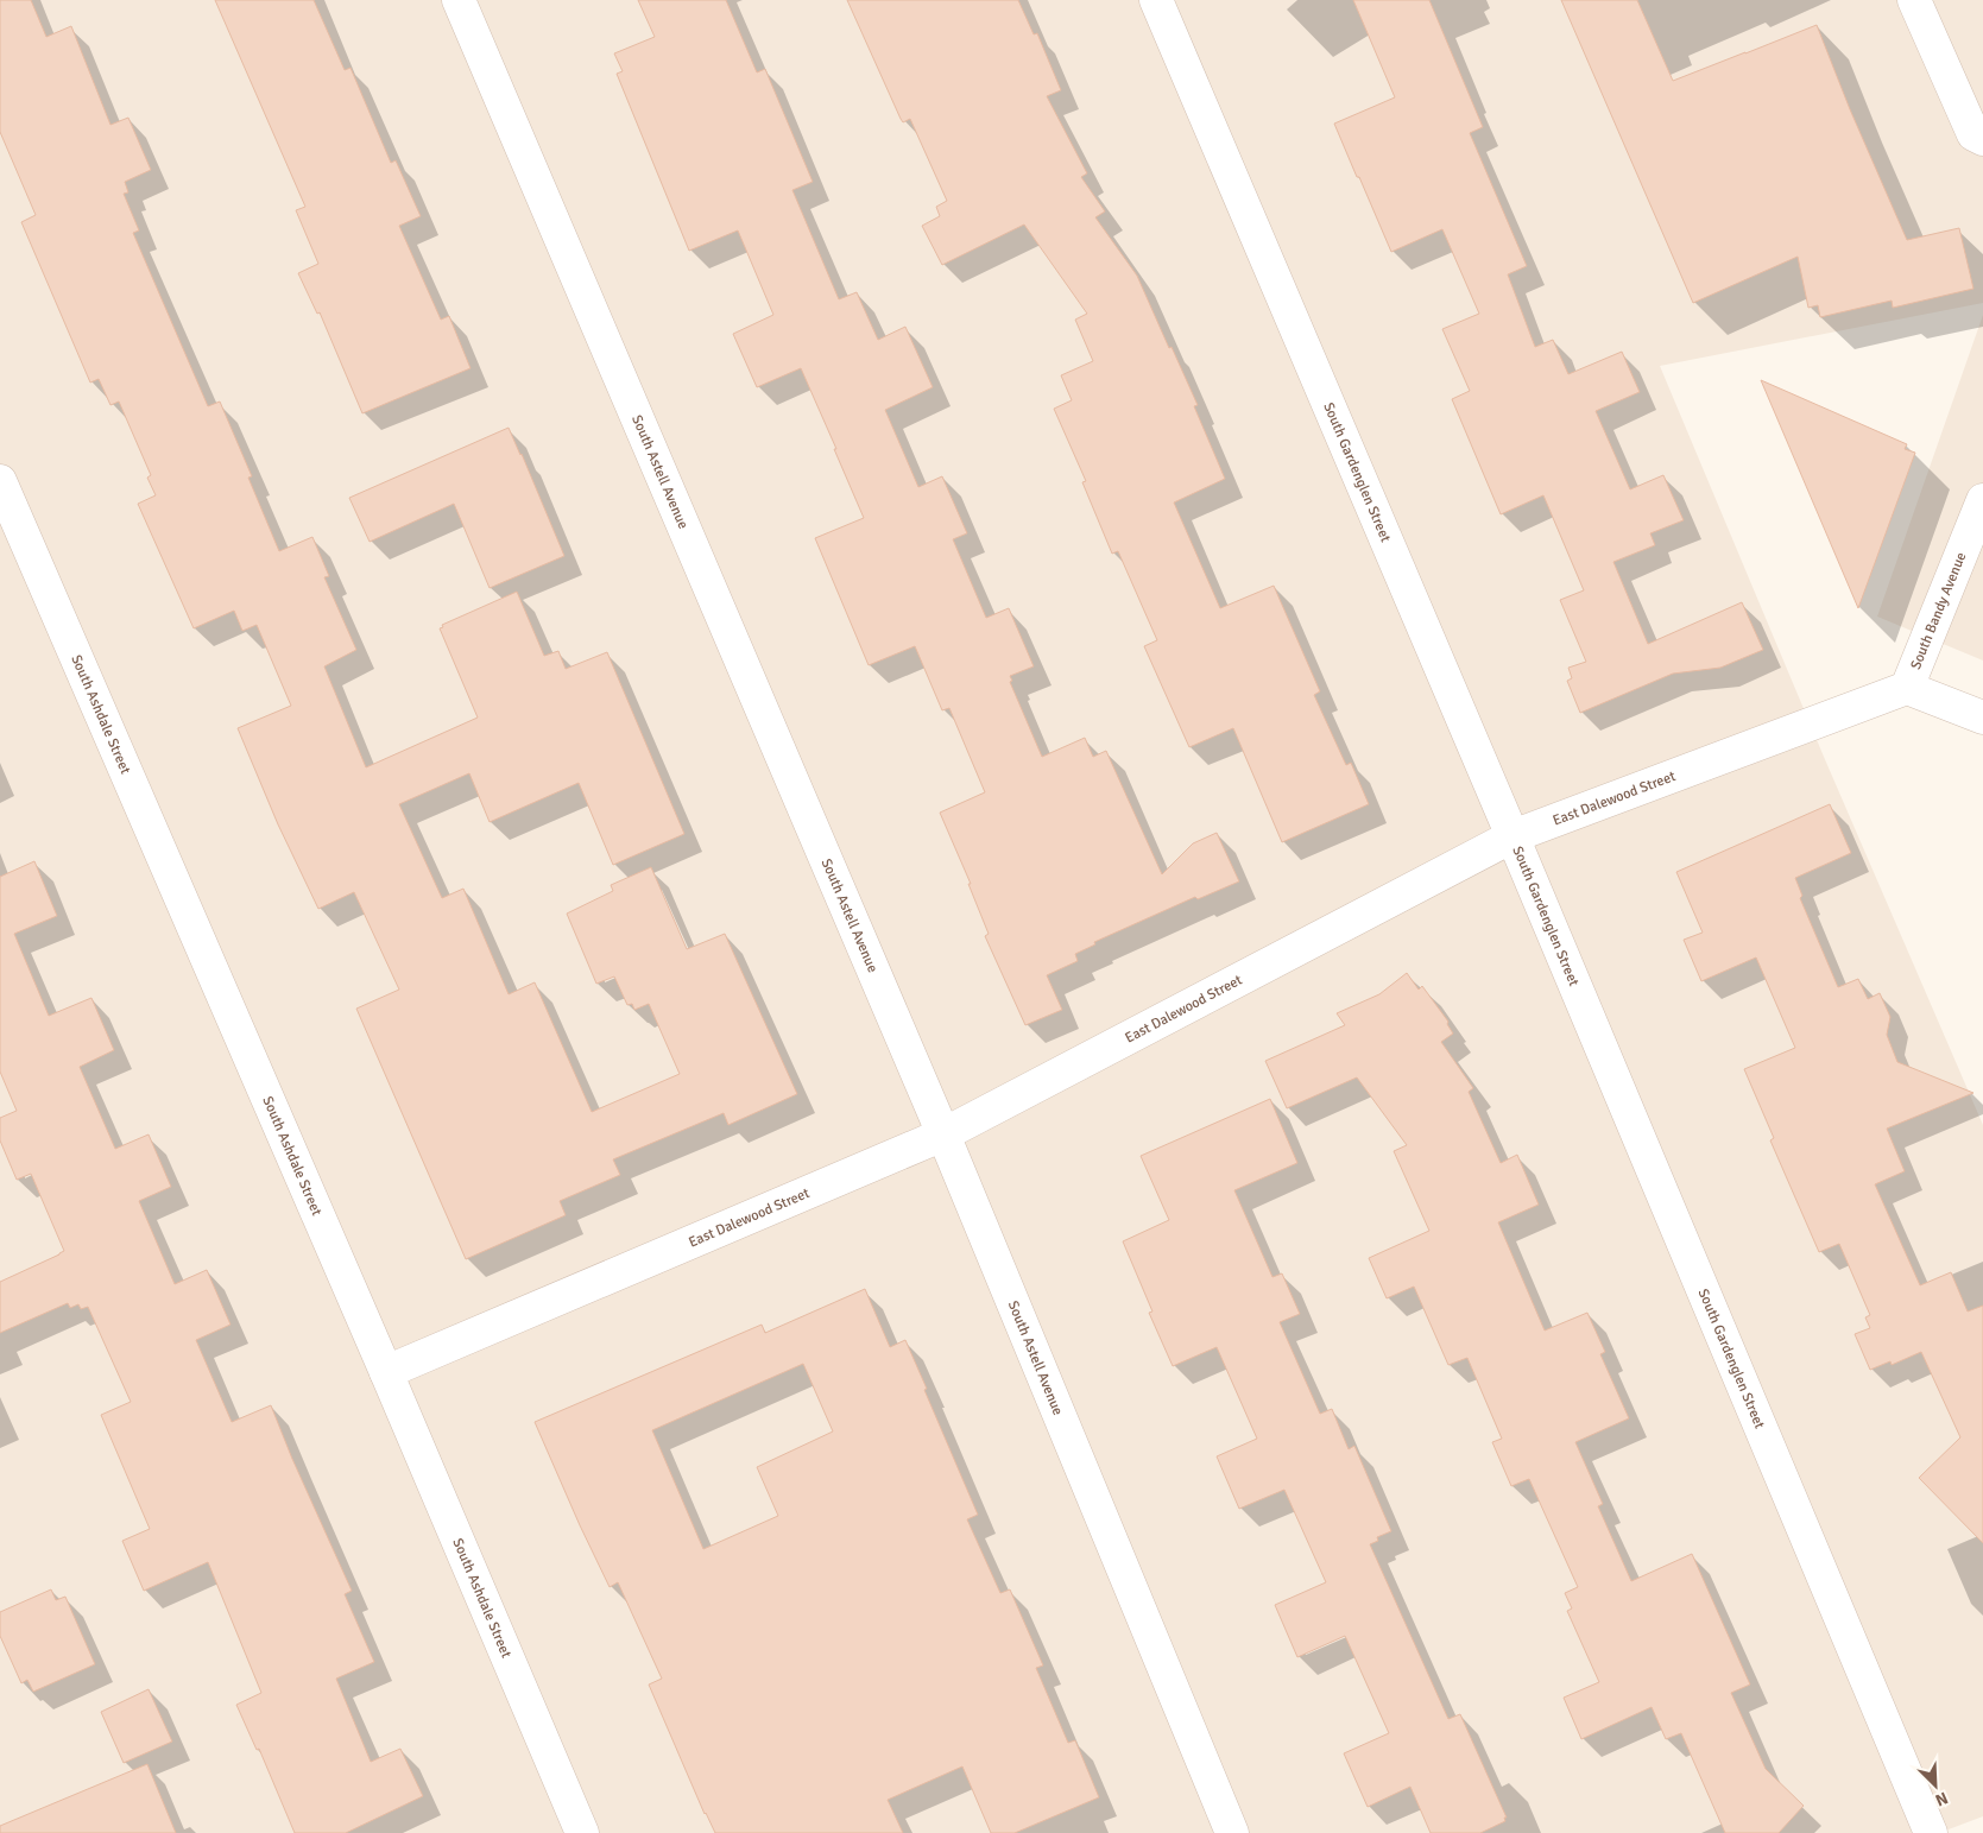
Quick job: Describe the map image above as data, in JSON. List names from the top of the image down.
{
  "streets": {
    "street": [
      "South Astell Avenue",
      "South Gardenglen Street",
      "South Bandy Avenue",
      "South Ashdale Street",
      "East Dalewood Street"
    ]
  },
  "crossings": [
    ["South Astell Avenue", "East Dalewood Street"],
    ["South Gardenglen Street", "East Dalewood Street"],
    ["South Bandy Avenue", "East Dalewood Street"],
    ["South Ashdale Street", "East Dalewood Street"]
  ],
  "north": "bottom right"
}
